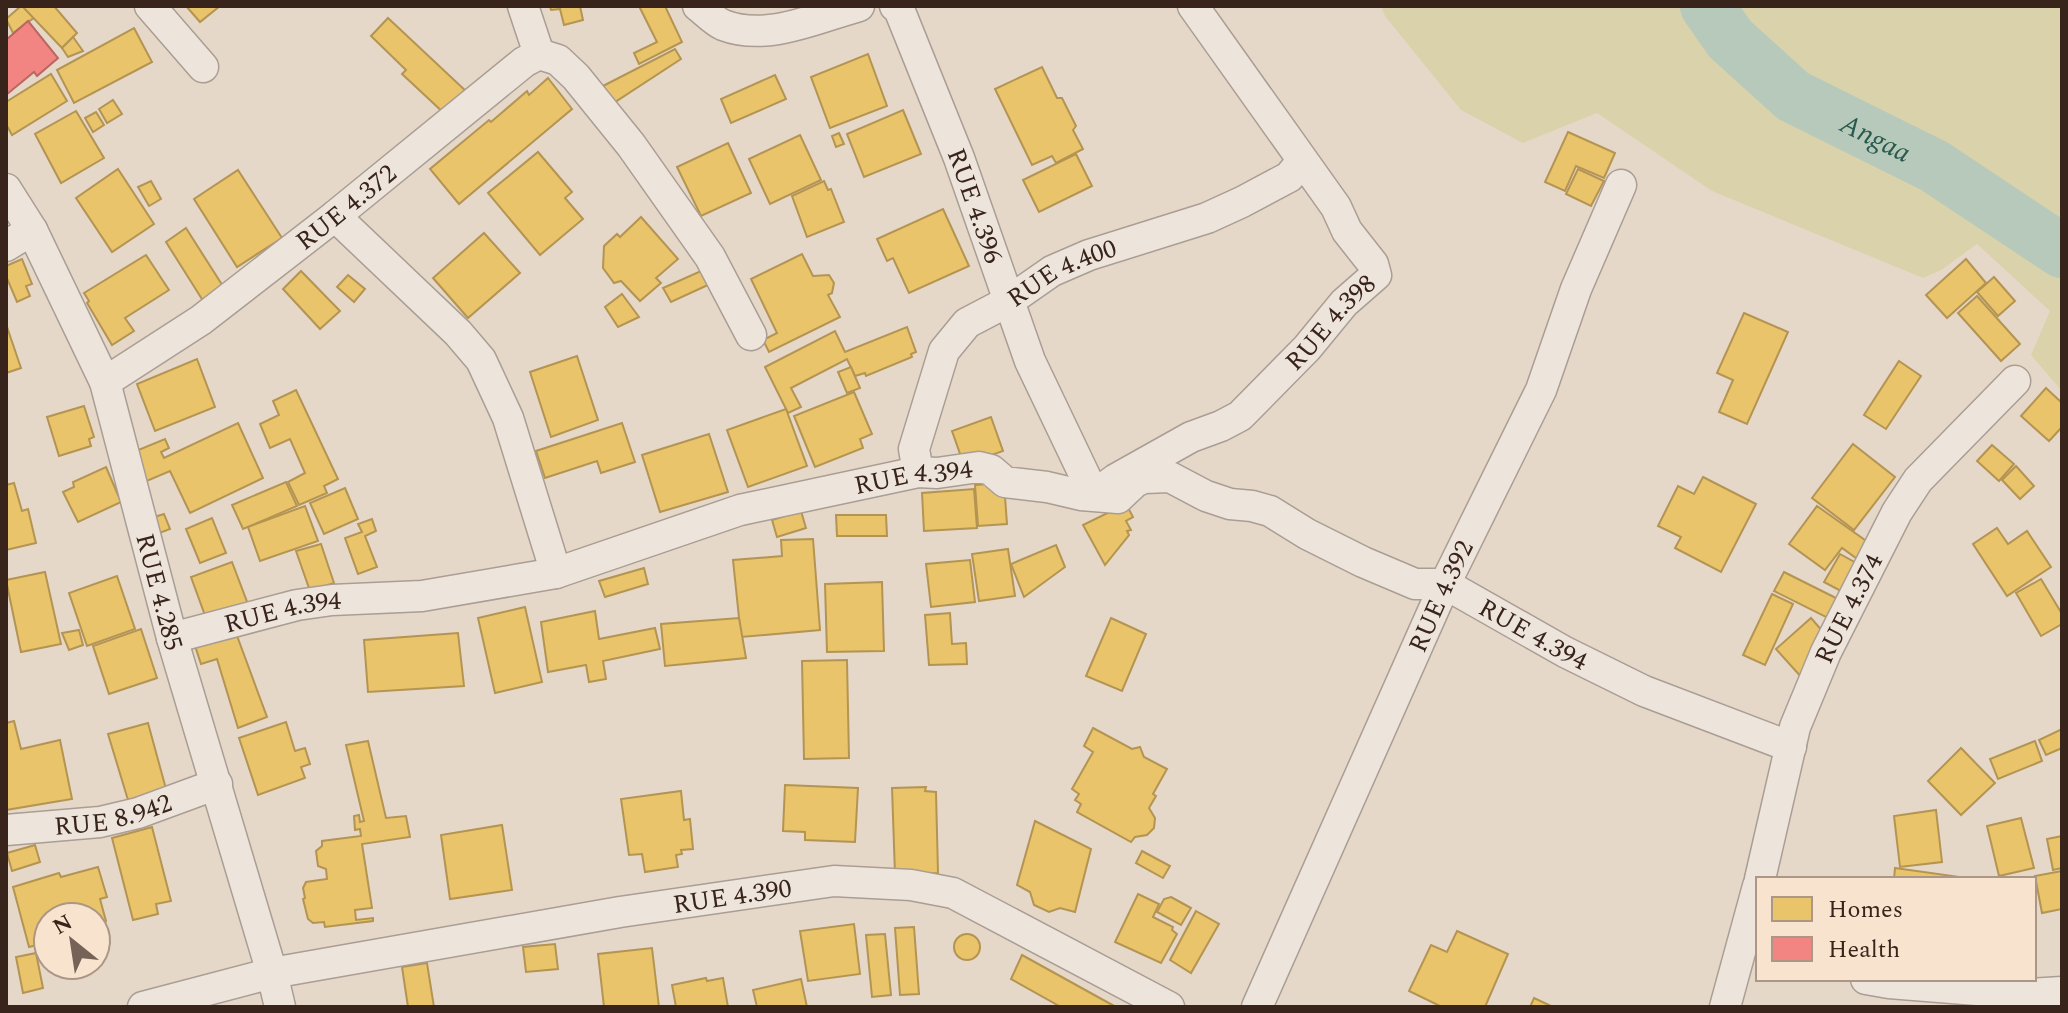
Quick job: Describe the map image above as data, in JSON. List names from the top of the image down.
{
  "streets": {
    "street": [
      "RUE 4.396",
      "RUE 4.372",
      "RUE 4.400",
      "RUE 4.398",
      "RUE 4.394",
      "RUE 4.285",
      "RUE 4.392",
      "RUE 4.374",
      "RUE 8.942",
      "RUE 4.390"
    ]
  },
  "crossings": [
    ["RUE 4.396", "RUE 4.400"],
    ["RUE 4.396", "RUE 4.398"],
    ["RUE 4.396", "RUE 4.394"],
    ["RUE 4.372", "RUE 4.285"],
    ["RUE 4.400", "RUE 4.398"],
    ["RUE 4.400", "RUE 4.394"],
    ["RUE 4.398", "RUE 4.394"],
    ["RUE 4.394", "RUE 4.285"],
    ["RUE 4.394", "RUE 4.392"],
    ["RUE 4.394", "RUE 4.374"],
    ["RUE 4.285", "RUE 8.942"],
    ["RUE 4.285", "RUE 4.390"]
  ],
  "water": ["Angaa"],
  "legend": ["Homes", "Health"],
  "north": "top left"
}
